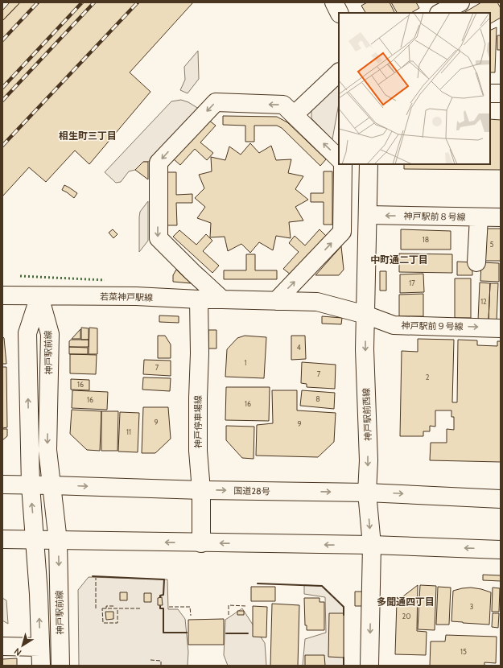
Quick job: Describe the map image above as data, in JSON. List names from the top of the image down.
{
  "streets": {
    "main road": [
      "神戸駅前８号線",
      "若菜神戸駅線",
      "神戸駅前９号線",
      "神戸駅前線",
      "神戸駅前西線",
      "神戸停車場線",
      "国道28号"
    ]
  },
  "crossings": [
    ["神戸駅前８号線", "神戸駅前西線"],
    ["若菜神戸駅線", "神戸駅前線"],
    ["若菜神戸駅線", "神戸停車場線"],
    ["神戸駅前９号線", "神戸駅前西線"],
    ["神戸駅前線", "国道28号"],
    ["神戸駅前西線", "国道28号"],
    ["神戸停車場線", "国道28号"]
  ],
  "one_way": ["神戸駅前８号線", "神戸駅前９号線", "神戸駅前西線"],
  "districts": ["相生町三丁目", "中町通二丁目", "多聞通四丁目"],
  "house_numbers": [
    "18",
    "5",
    "17",
    "12",
    "4",
    "1",
    "7",
    "7",
    "2",
    "16",
    "8",
    "16",
    "16",
    "9",
    "9",
    "11",
    "3",
    "20",
    "15"
  ],
  "north": "bottom left"
}
